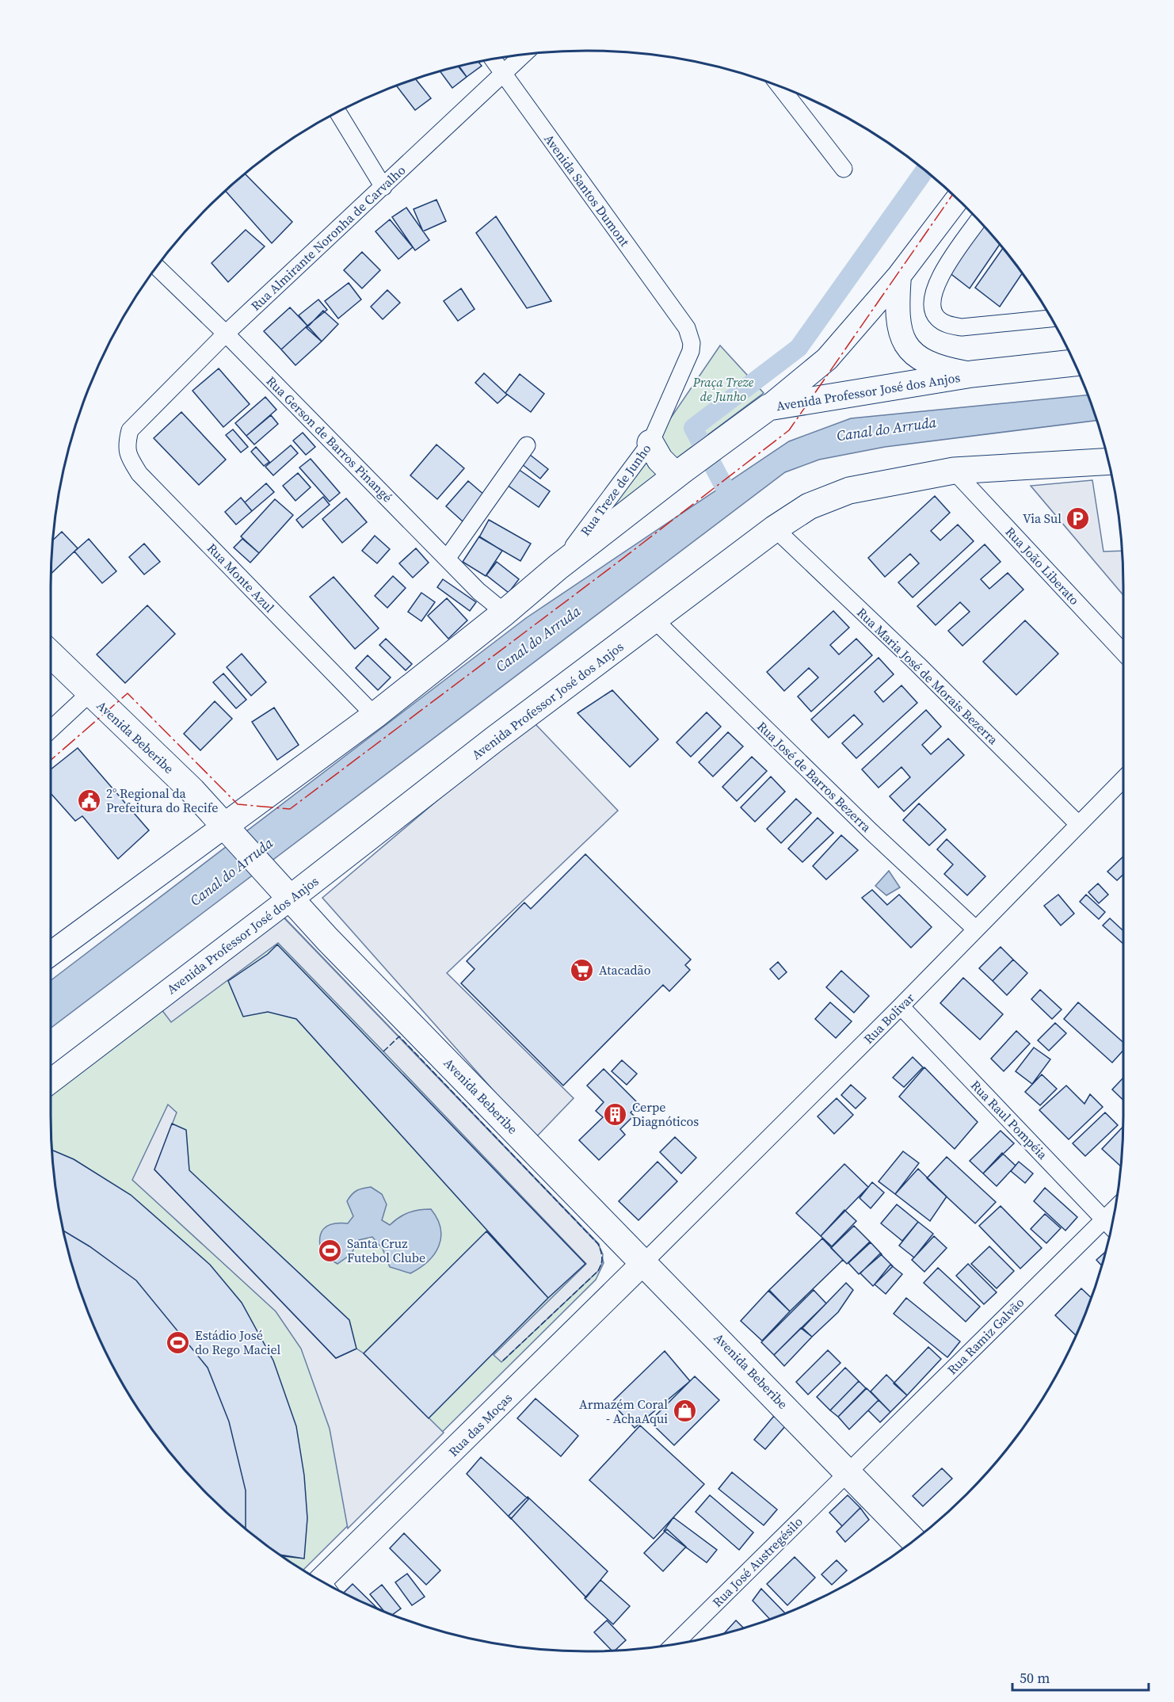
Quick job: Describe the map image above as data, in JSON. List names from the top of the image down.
{
  "streets": {
    "main road": ["Avenida Professor José dos Anjos", "Avenida Beberibe"],
    "street": [
      "Avenida Santos Dumont",
      "Rua Almirante Noronha de Carvalho",
      "Rua Gerson de Barros Pinangé",
      "Rua Treze de Junho",
      "Rua João Liberato",
      "Rua Monte Azul",
      "Rua Maria José de Morais Bezerra",
      "Rua José de Barros Bezerra",
      "Rua Bolivar",
      "Rua Raul Pompéia",
      "Rua Ramiz Galvão",
      "Rua das Moças",
      "Rua José Austregésilo"
    ]
  },
  "crossings": [
    ["Avenida Santos Dumont", "Rua Almirante Noronha de Carvalho"],
    ["Avenida Santos Dumont", "Rua Treze de Junho"],
    ["Rua Almirante Noronha de Carvalho", "Rua Gerson de Barros Pinangé"],
    ["Rua Almirante Noronha de Carvalho", "Rua Monte Azul"],
    ["Avenida Professor José dos Anjos", "Rua Gerson de Barros Pinangé"],
    ["Avenida Professor José dos Anjos", "Rua Treze de Junho"],
    ["Avenida Professor José dos Anjos", "Rua João Liberato"],
    ["Avenida Professor José dos Anjos", "Rua Monte Azul"],
    ["Avenida Professor José dos Anjos", "Rua Maria José de Morais Bezerra"],
    ["Avenida Professor José dos Anjos", "Avenida Beberibe"],
    ["Avenida Professor José dos Anjos", "Rua José de Barros Bezerra"],
    ["Rua Maria José de Morais Bezerra", "Rua Bolivar"],
    ["Avenida Beberibe", "Rua Bolivar"],
    ["Avenida Beberibe", "Rua Ramiz Galvão"],
    ["Avenida Beberibe", "Rua das Moças"],
    ["Avenida Beberibe", "Rua José Austregésilo"],
    ["Rua José de Barros Bezerra", "Rua Bolivar"],
    ["Rua Bolivar", "Rua Raul Pompéia"],
    ["Rua Bolivar", "Rua das Moças"],
    ["Rua Raul Pompéia", "Rua Ramiz Galvão"],
    ["Rua Ramiz Galvão", "Rua José Austregésilo"]
  ],
  "water": ["Canal do Arruda"],
  "parks": ["Praça Treze de Junho"],
  "places": {
    "parking": ["Via Sul"],
    "public building": ["2° Regional da Prefeitura do Recife"],
    "supermarket": ["Atacadão"],
    "building": ["Cerpe Diagnóticos"],
    "sports": ["Santa Cruz Futebol Clube", "Estádio José do Rego Maciel"],
    "shop": ["Armazém Coral - AchaAqui"]
  },
  "scale_bar": "50 m"
}
